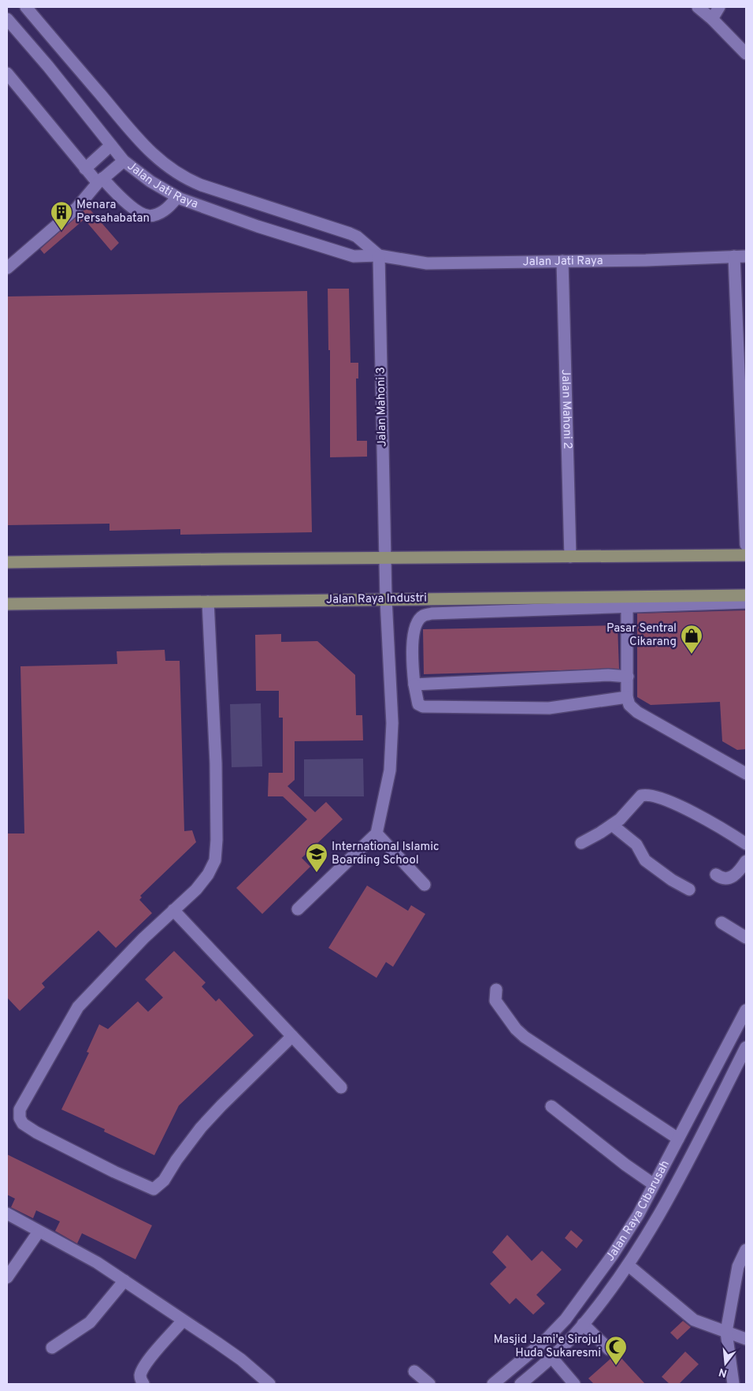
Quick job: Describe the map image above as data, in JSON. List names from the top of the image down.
{
  "streets": {
    "main road": ["Jalan Raya Industri"],
    "street": [
      "Jalan Jati Raya",
      "Jalan Mahoni 3",
      "Jalan Mahoni 2",
      "Jalan Raya Cibarusah"
    ]
  },
  "crossings": [
    ["Jalan Jati Raya", "Jalan Mahoni 3"],
    ["Jalan Jati Raya", "Jalan Mahoni 2"],
    ["Jalan Mahoni 3", "Jalan Raya Industri"]
  ],
  "places": {
    "building": ["Menara Persahabatan"],
    "shop": ["Pasar Sentral Cikarang"],
    "school or university": ["International Islamic Boarding School"],
    "mosque": ["Masjid Jami'e Sirojul Huda Sukaresmi"]
  },
  "north": "bottom"
}
